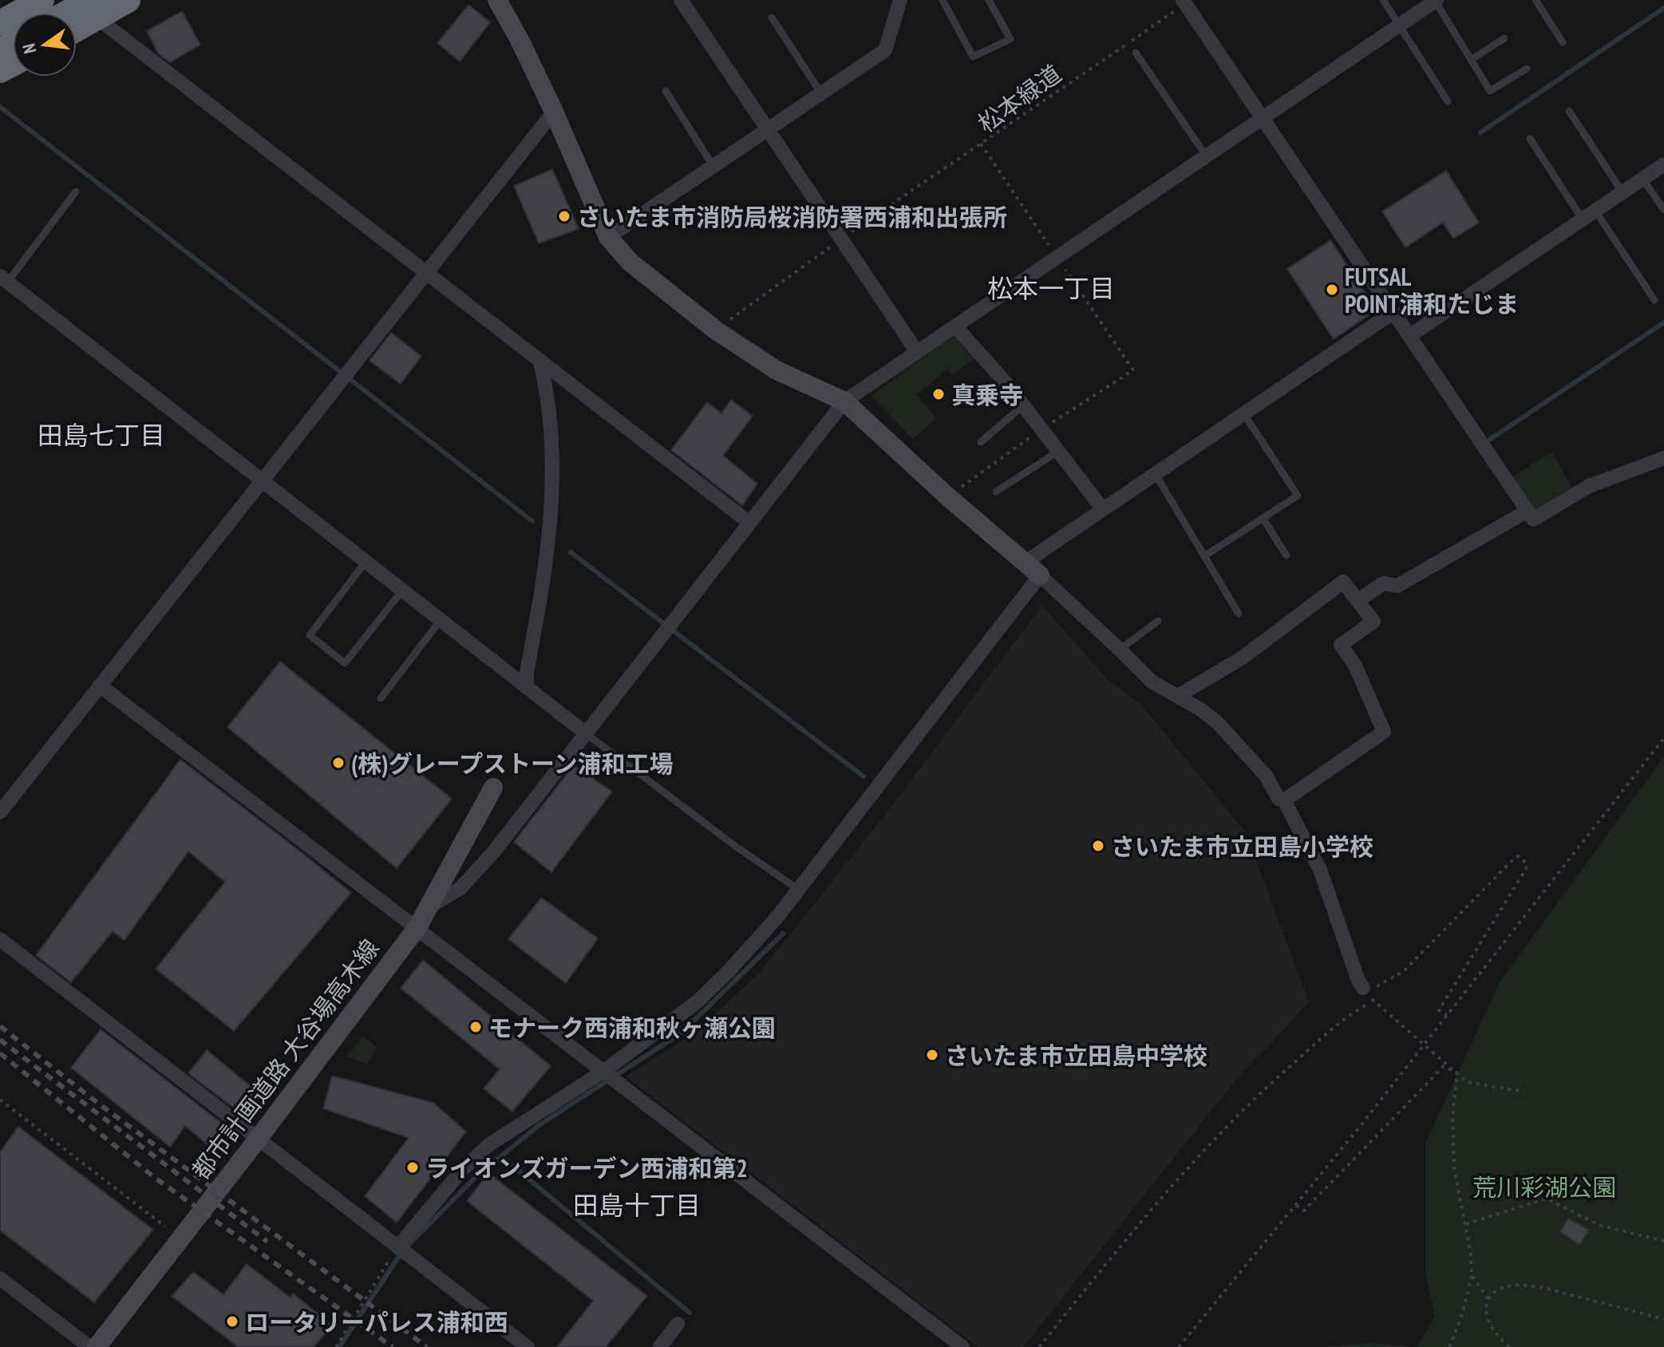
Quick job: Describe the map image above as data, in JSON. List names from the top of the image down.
{
  "streets": {
    "street": ["都市計画道路 大谷場高木線"],
    "path": ["松本緑道"]
  },
  "districts": ["松本一丁目", "田島七丁目", "田島十丁目"],
  "parks": ["荒川彩湖公園"],
  "places": [
    "さいたま市消防局桜消防署西浦和出張所",
    "FUTSAL POINT浦和たじま",
    "真乗寺",
    "(株)グレープストーン浦和工場",
    "さいたま市立田島小学校",
    "モナーク西浦和秋ヶ瀬公園",
    "さいたま市立田島中学校",
    "ライオンズガーデン西浦和第2",
    "ロータリーパレス浦和西"
  ],
  "north": "left"
}
